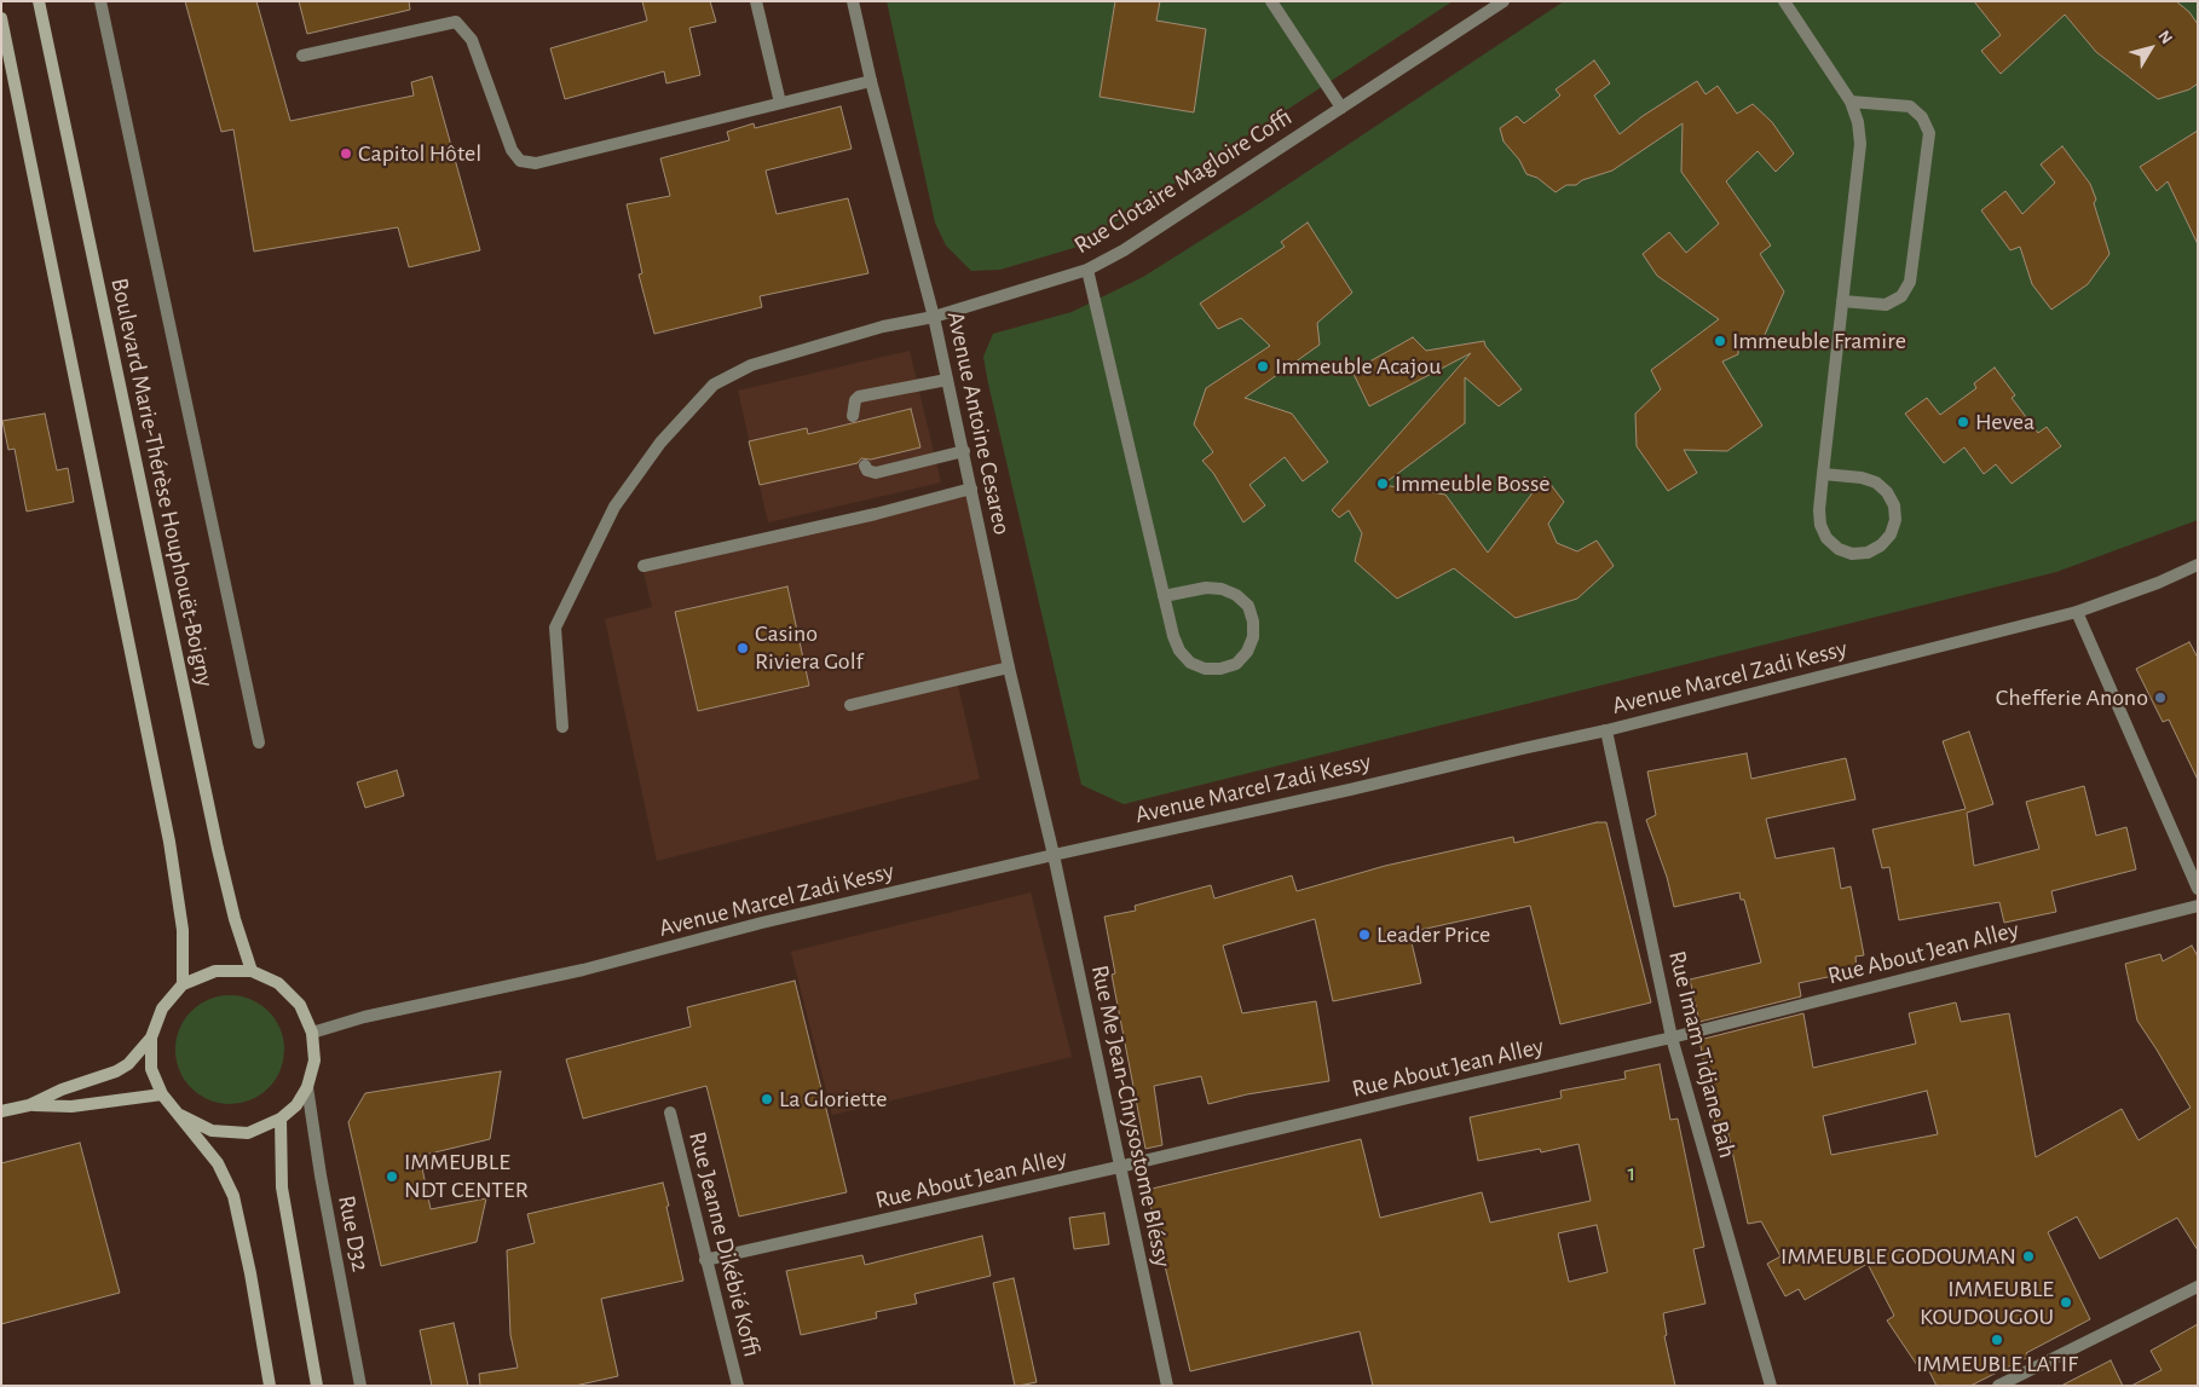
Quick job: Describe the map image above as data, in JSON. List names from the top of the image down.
{
  "streets": {
    "main road": ["Boulevard Marie-Thérèse Houphouët-Boigny"],
    "street": [
      "Rue Clotaire Magloire Coffi",
      "Avenue Antoine Cesareo",
      "Avenue Marcel Zadi Kessy",
      "Rue About Jean Alley",
      "Rue Imam Tidjane Bah",
      "Rue Me Jean-Chrysostome Bléssy",
      "Rue D32",
      "Rue Jeanne Dikébié Koffi"
    ]
  },
  "crossings": [
    ["Rue Clotaire Magloire Coffi", "Avenue Antoine Cesareo"],
    ["Avenue Antoine Cesareo", "Avenue Marcel Zadi Kessy"],
    ["Avenue Antoine Cesareo", "Rue Me Jean-Chrysostome Bléssy"],
    ["Boulevard Marie-Thérèse Houphouët-Boigny", "Avenue Marcel Zadi Kessy"],
    ["Boulevard Marie-Thérèse Houphouët-Boigny", "Rue D32"],
    ["Avenue Marcel Zadi Kessy", "Rue Imam Tidjane Bah"],
    ["Avenue Marcel Zadi Kessy", "Rue Me Jean-Chrysostome Bléssy"],
    ["Avenue Marcel Zadi Kessy", "Rue D32"],
    ["Rue About Jean Alley", "Rue Imam Tidjane Bah"],
    ["Rue About Jean Alley", "Rue Me Jean-Chrysostome Bléssy"],
    ["Rue About Jean Alley", "Rue Jeanne Dikébié Koffi"]
  ],
  "parks": ["1"],
  "places": [
    "Capitol Hôtel",
    "Immeuble Framire",
    "Immeuble Acajou",
    "Hevea",
    "Immeuble Bosse",
    "Casino Riviera Golf",
    "Chefferie Anono",
    "Leader Price",
    "La Gloriette",
    "IMMEUBLE NDT CENTER",
    "IMMEUBLE GODOUMAN",
    "IMMEUBLE KOUDOUGOU",
    "IMMEUBLE LATIF"
  ],
  "north": "top right"
}
